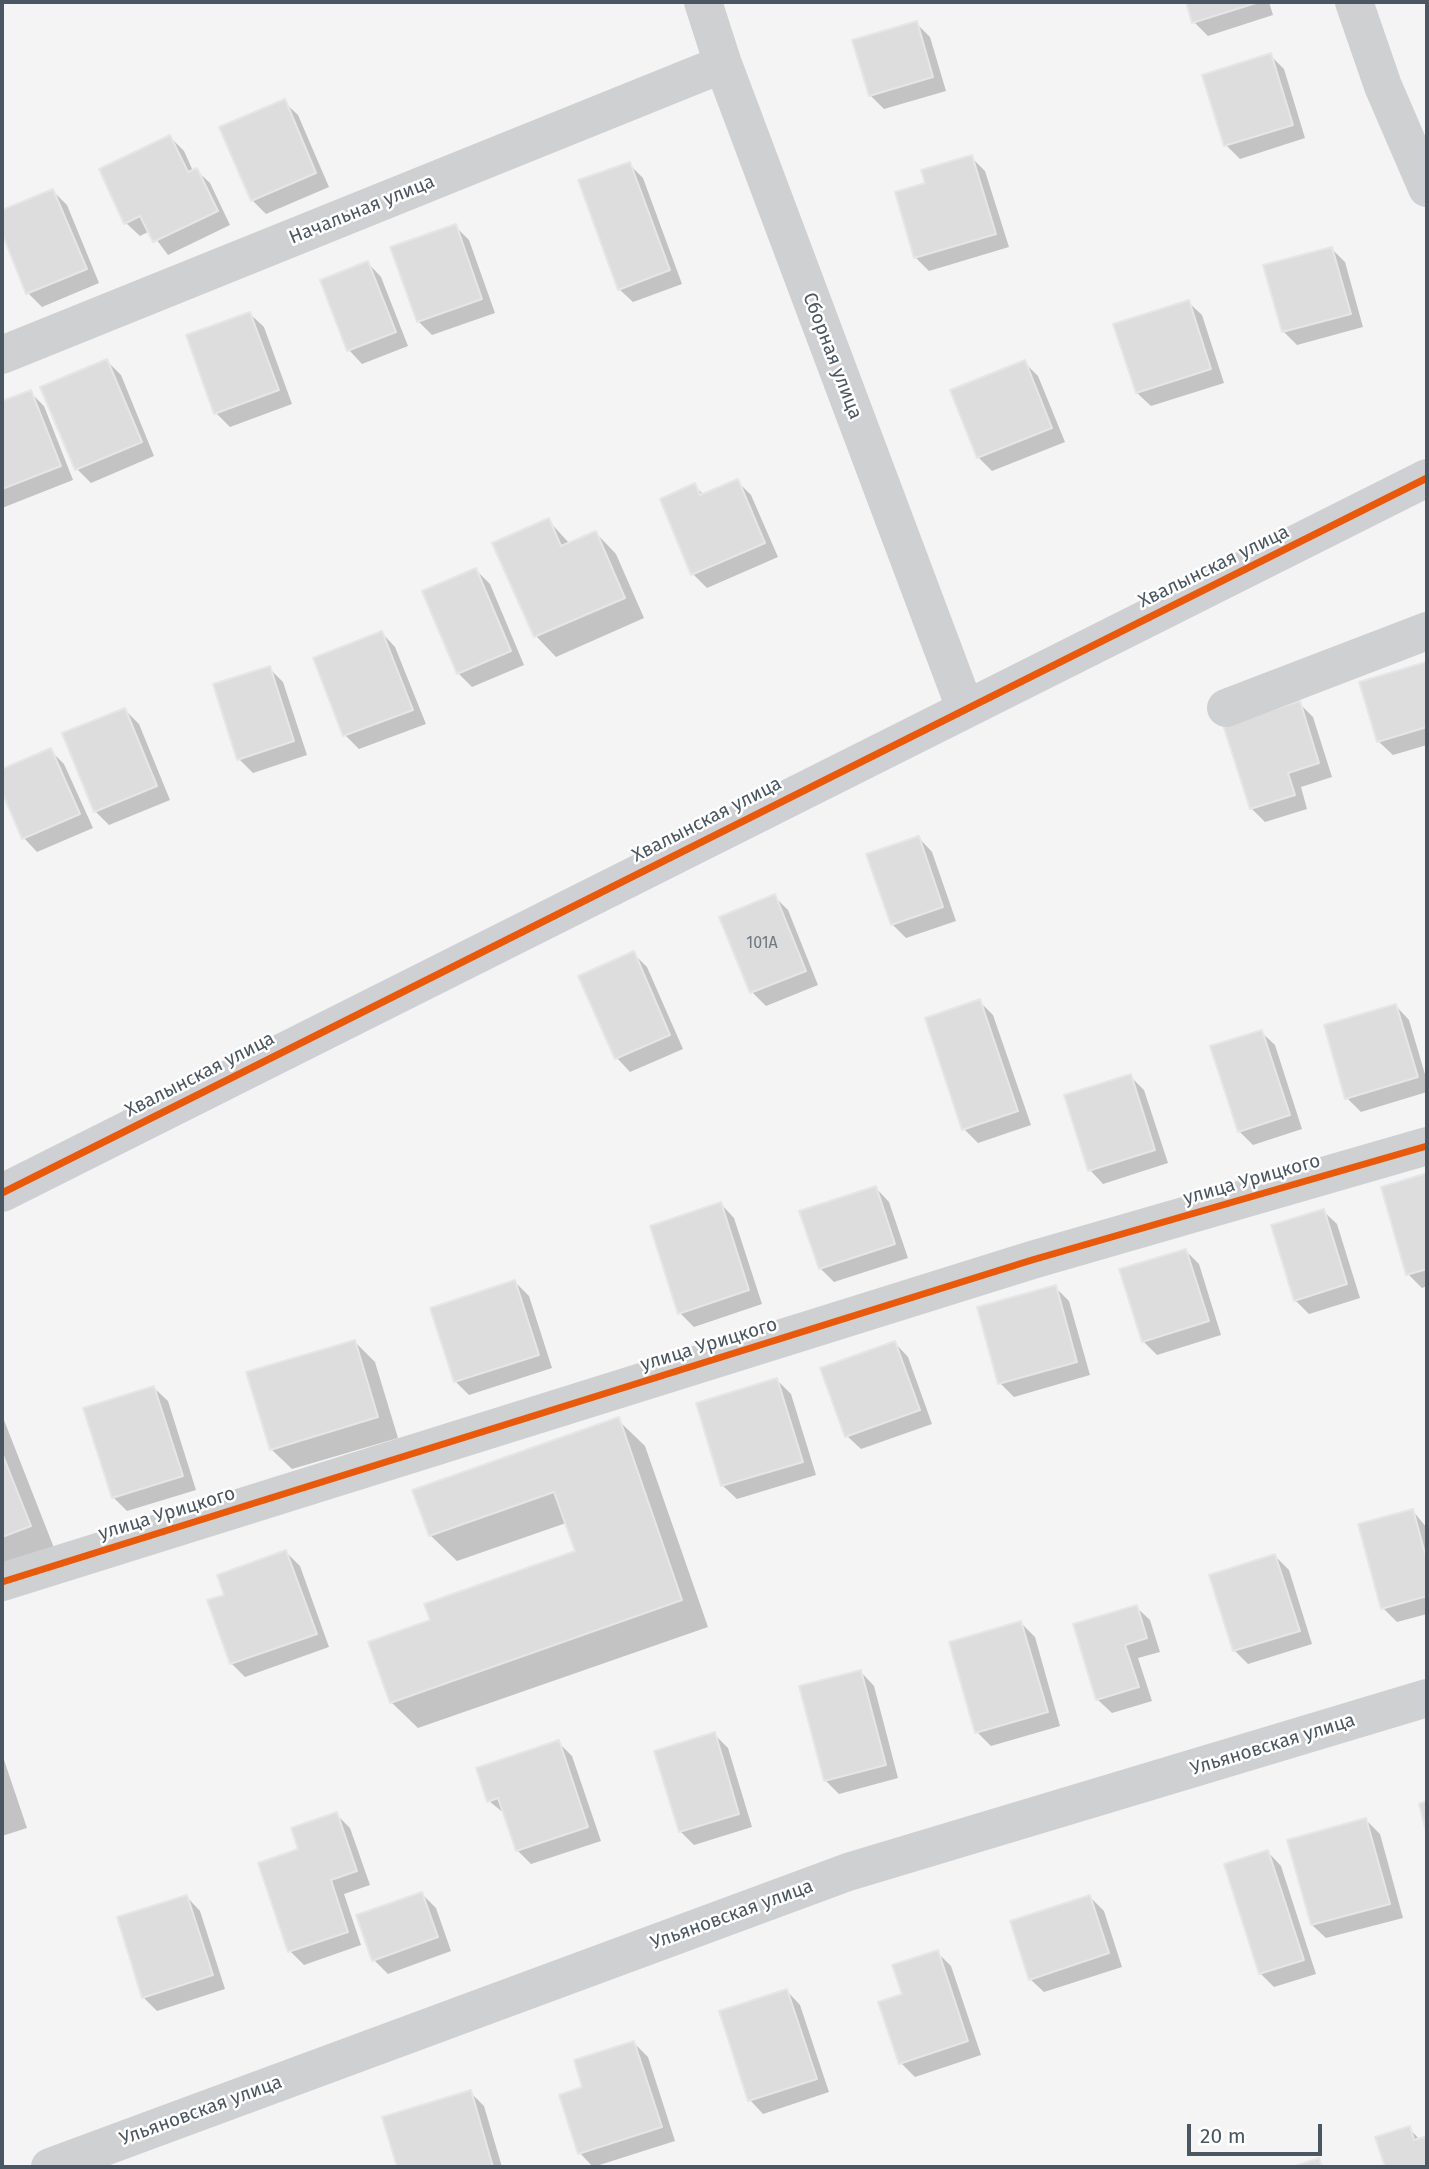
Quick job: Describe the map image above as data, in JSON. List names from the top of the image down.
{
  "streets": {
    "street": [
      "Начальная улица",
      "Сборная улица",
      "Хвалынская улица",
      "улица Урицкого",
      "Ульяновская улица"
    ]
  },
  "crossings": [
    ["Начальная улица", "Сборная улица"],
    ["Сборная улица", "Хвалынская улица"]
  ],
  "house_numbers": ["101А"],
  "scale_bar": "20 m"
}
